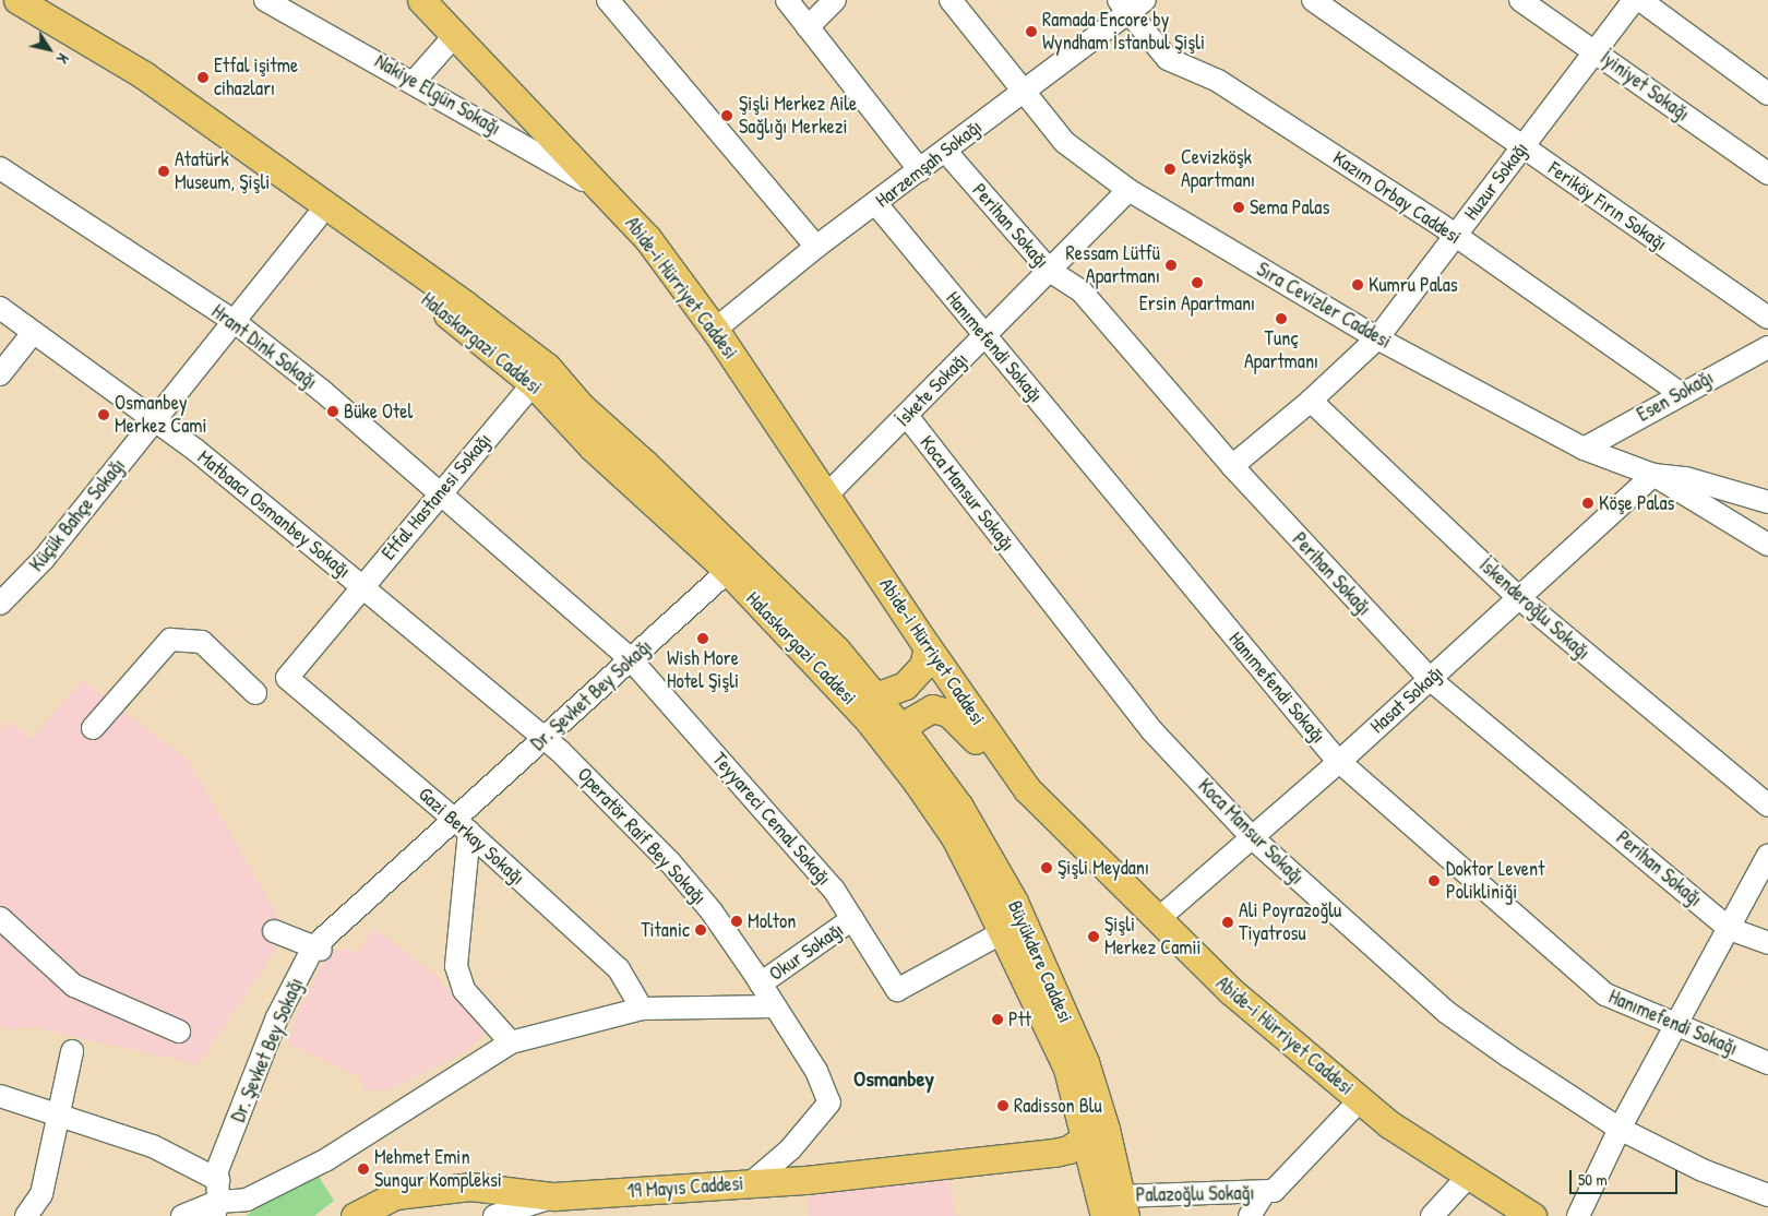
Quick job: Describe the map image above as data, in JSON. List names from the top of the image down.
{
  "streets": {
    "main road": [
      "Abide-i Hürriyet Caddesi",
      "Halaskargazi Caddesi",
      "Büyükdere Caddesi",
      "19 Mayıs Caddesi"
    ],
    "street": [
      "İyiniyet Sokağı",
      "Nakiye Elgün Sokağı",
      "Harzemşah Sokağı",
      "Huzur Sokağı",
      "Kazım Orbay Caddesi",
      "Feriköy Fırın Sokağı",
      "Perihan Sokağı",
      "Sıra Cevizler Caddesi",
      "Hrant Dink Sokağı",
      "Hanımefendi Sokağı",
      "İskete Sokağı",
      "Esen Sokağı",
      "Koca Mansur Sokağı",
      "Etfal Hastanesi Sokağı",
      "Matbaacı Osmanbey Sokağı",
      "Küçük Bahçe Sokağı",
      "İskenderoğlu Sokağı",
      "Dr. Şevket Bey Sokağı",
      "Hasat Sokağı",
      "Teyyareci Cemal Sokağı",
      "Gazi Berkay Sokağı",
      "Operatör Raif Bey Sokağı",
      "Okur Sokağı",
      "Palazoğlu Sokağı"
    ]
  },
  "crossings": [
    ["İyiniyet Sokağı", "Huzur Sokağı"],
    ["Nakiye Elgün Sokağı", "Abide-i Hürriyet Caddesi"],
    ["Harzemşah Sokağı", "Kazım Orbay Caddesi"],
    ["Harzemşah Sokağı", "Perihan Sokağı"],
    ["Harzemşah Sokağı", "Abide-i Hürriyet Caddesi"],
    ["Harzemşah Sokağı", "Sıra Cevizler Caddesi"],
    ["Harzemşah Sokağı", "Hanımefendi Sokağı"],
    ["Huzur Sokağı", "Kazım Orbay Caddesi"],
    ["Huzur Sokağı", "Feriköy Fırın Sokağı"],
    ["Huzur Sokağı", "Perihan Sokağı"],
    ["Huzur Sokağı", "Sıra Cevizler Caddesi"],
    ["Huzur Sokağı", "İskenderoğlu Sokağı"],
    ["Kazım Orbay Caddesi", "Esen Sokağı"],
    ["Perihan Sokağı", "İskete Sokağı"],
    ["Perihan Sokağı", "Hasat Sokağı"],
    ["Abide-i Hürriyet Caddesi", "İskete Sokağı"],
    ["Abide-i Hürriyet Caddesi", "Hasat Sokağı"],
    ["Abide-i Hürriyet Caddesi", "Palazoğlu Sokağı"],
    ["Sıra Cevizler Caddesi", "İskete Sokağı"],
    ["Sıra Cevizler Caddesi", "Esen Sokağı"],
    ["Sıra Cevizler Caddesi", "Hasat Sokağı"],
    ["Halaskargazi Caddesi", "Etfal Hastanesi Sokağı"],
    ["Halaskargazi Caddesi", "Küçük Bahçe Sokağı"],
    ["Halaskargazi Caddesi", "Dr. Şevket Bey Sokağı"],
    ["Halaskargazi Caddesi", "Büyükdere Caddesi"],
    ["Hrant Dink Sokağı", "Etfal Hastanesi Sokağı"],
    ["Hrant Dink Sokağı", "Küçük Bahçe Sokağı"],
    ["Hrant Dink Sokağı", "Dr. Şevket Bey Sokağı"],
    ["Hrant Dink Sokağı", "Teyyareci Cemal Sokağı"],
    ["Hanımefendi Sokağı", "İskete Sokağı"],
    ["Hanımefendi Sokağı", "Hasat Sokağı"],
    ["İskete Sokağı", "Koca Mansur Sokağı"],
    ["Koca Mansur Sokağı", "Hasat Sokağı"],
    ["Etfal Hastanesi Sokağı", "Matbaacı Osmanbey Sokağı"],
    ["Etfal Hastanesi Sokağı", "Gazi Berkay Sokağı"],
    ["Etfal Hastanesi Sokağı", "Operatör Raif Bey Sokağı"],
    ["Matbaacı Osmanbey Sokağı", "Küçük Bahçe Sokağı"],
    ["Matbaacı Osmanbey Sokağı", "Operatör Raif Bey Sokağı"],
    ["İskenderoğlu Sokağı", "Hasat Sokağı"],
    ["Dr. Şevket Bey Sokağı", "Teyyareci Cemal Sokağı"],
    ["Dr. Şevket Bey Sokağı", "Gazi Berkay Sokağı"],
    ["Dr. Şevket Bey Sokağı", "Operatör Raif Bey Sokağı"],
    ["Teyyareci Cemal Sokağı", "Okur Sokağı"],
    ["Teyyareci Cemal Sokağı", "Büyükdere Caddesi"],
    ["Operatör Raif Bey Sokağı", "Okur Sokağı"],
    ["Operatör Raif Bey Sokağı", "19 Mayıs Caddesi"],
    ["Büyükdere Caddesi", "19 Mayıs Caddesi"],
    ["Büyükdere Caddesi", "Palazoğlu Sokağı"],
    ["19 Mayıs Caddesi", "Palazoğlu Sokağı"]
  ],
  "districts": ["Osmanbey"],
  "places": [
    "Ramada Encore by Wyndham İstanbul Şişli",
    "Etfal işitme cihazları",
    "Şişli Merkez Aile Sağlığı Merkezi",
    "Cevizköşk Apartmanı",
    "Atatürk Museum, Şişli",
    "Sema Palas",
    "Ressam Lütfü Apartmanı",
    "Ersin Apartmanı",
    "Kumru Palas",
    "Tunç Apartmanı",
    "Büke Otel",
    "Osmanbey Merkez Cami",
    "Köşe Palas",
    "Wish More Hotel Şişli",
    "Şişli Meydanı",
    "Doktor Levent Polikliniği",
    "Molton",
    "Ali Poyrazoğlu Tiyatrosu",
    "Titanic",
    "Şişli Merkez Camii",
    "Ptt",
    "Radisson Blu",
    "Mehmet Emin Sungur Kompleksi"
  ],
  "scale_bar": "50 m",
  "north": "bottom right"
}
